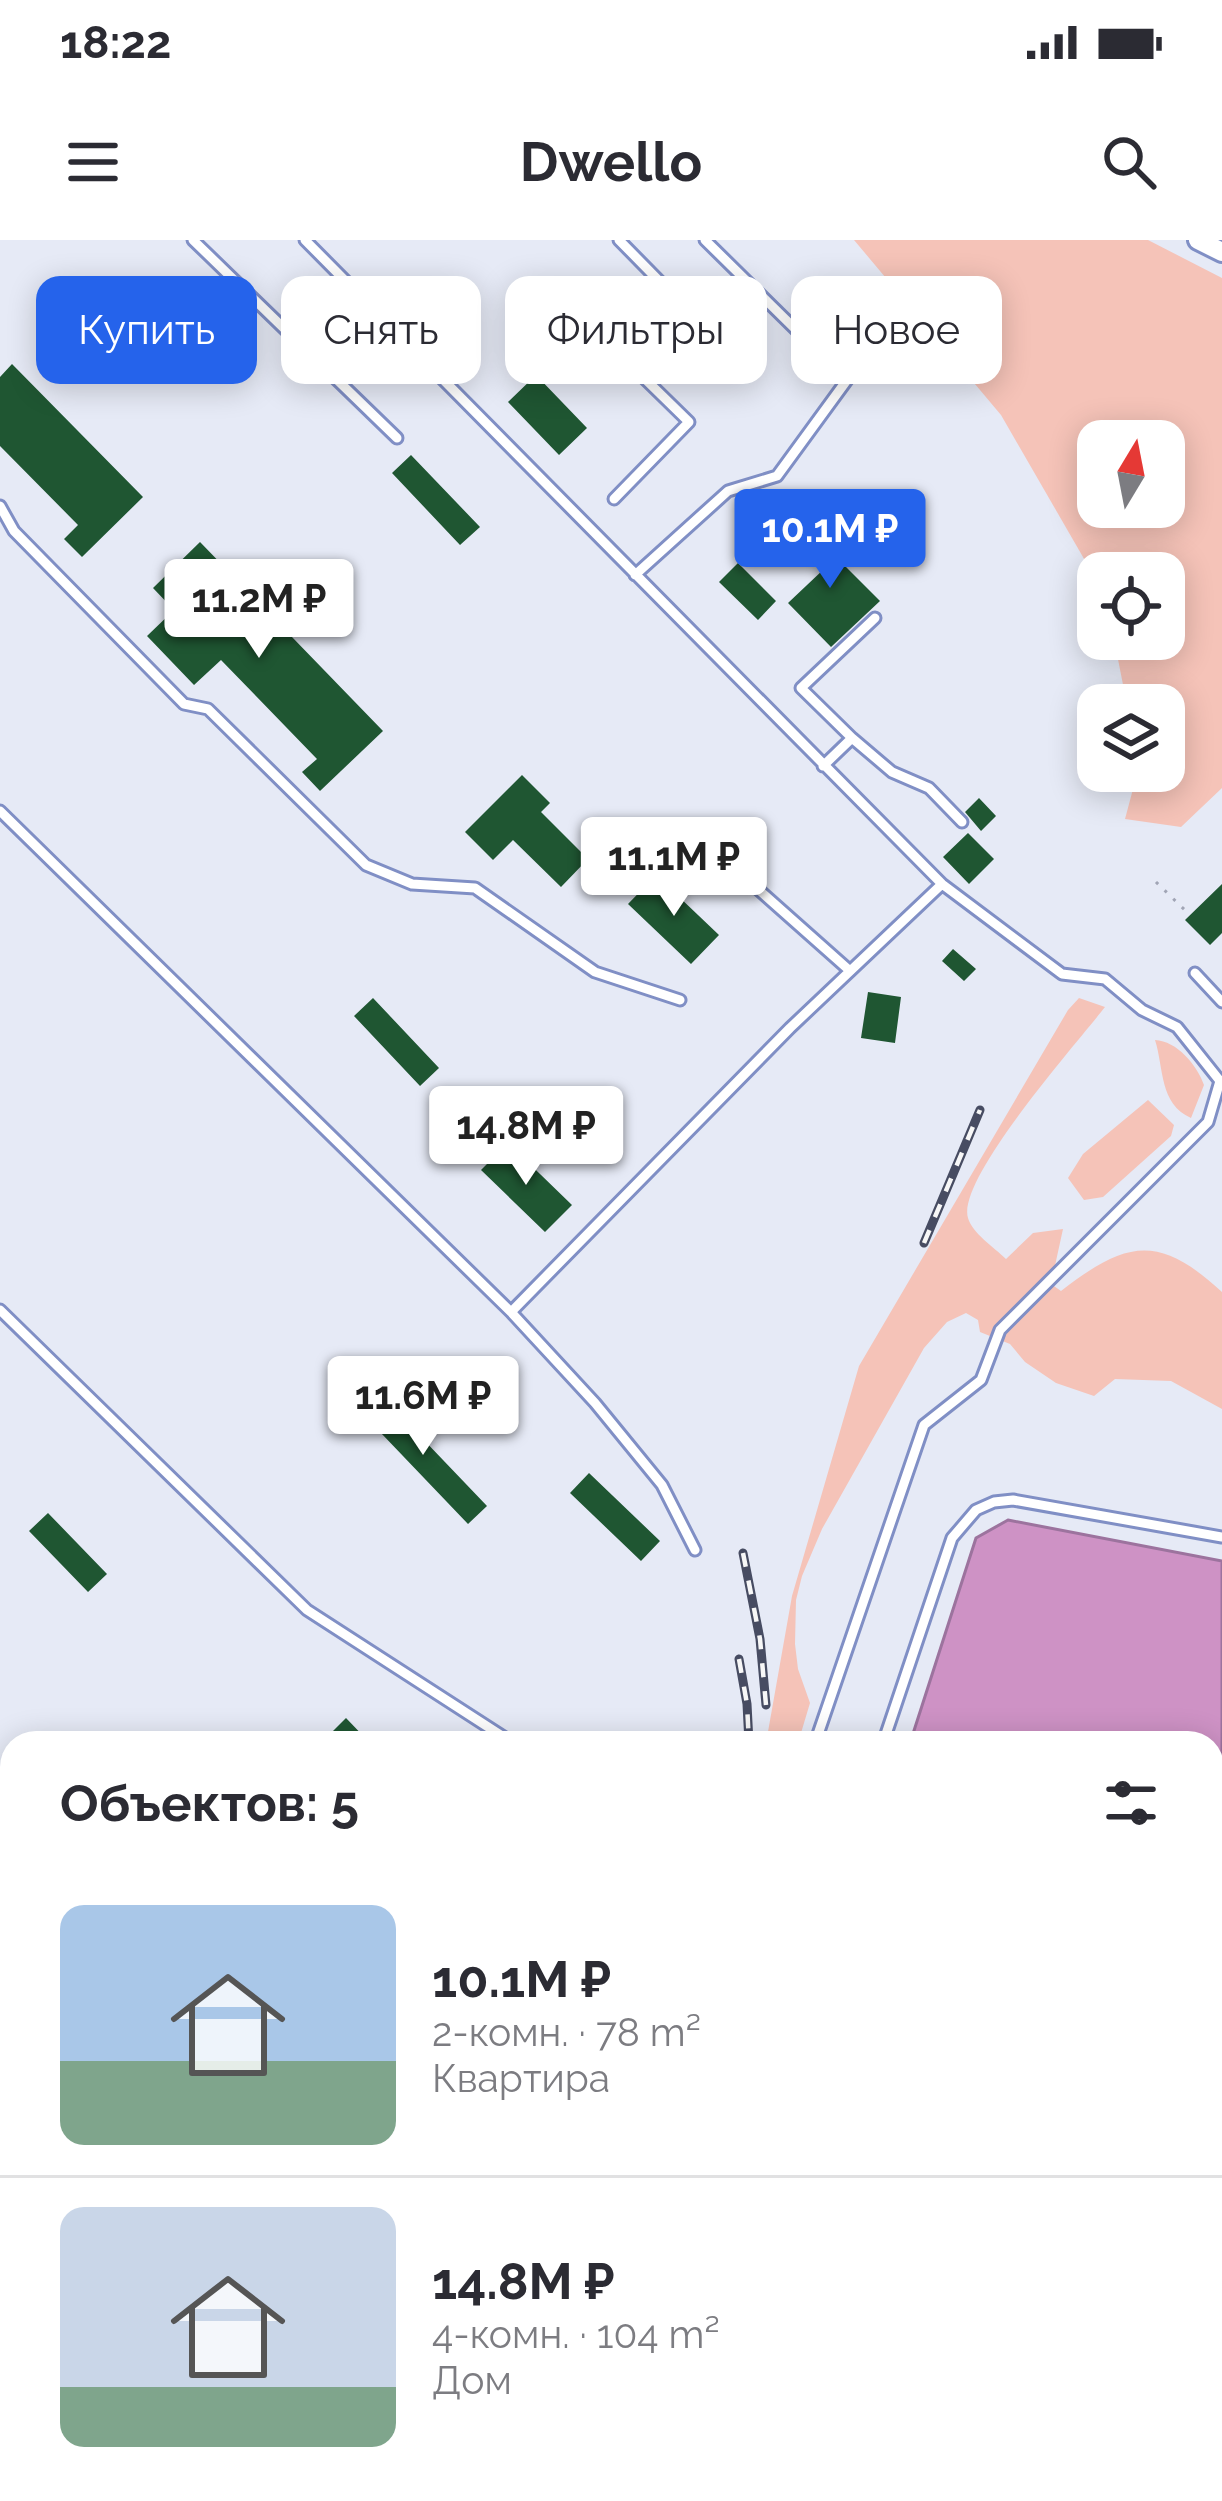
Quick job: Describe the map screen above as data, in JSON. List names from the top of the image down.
{
  "north": "top",
  "page": {
    "status": "18:22",
    "header": "Dwello",
    "chip": [
      "Купить",
      "Снять",
      "Фильтры",
      "Новое"
    ],
    "price": [
      "10.1M ₽",
      "11.2M ₽",
      "11.1M ₽",
      "14.8M ₽",
      "11.6M ₽"
    ],
    "heading": "Объектов: 5",
    "list": [
      {
        "name": "10.1M ₽",
        "note": "2-комн. · 78 m² · Квартира"
      },
      {
        "name": "14.8M ₽",
        "note": "4-комн. · 104 m² · Дом"
      }
    ]
  }
}
